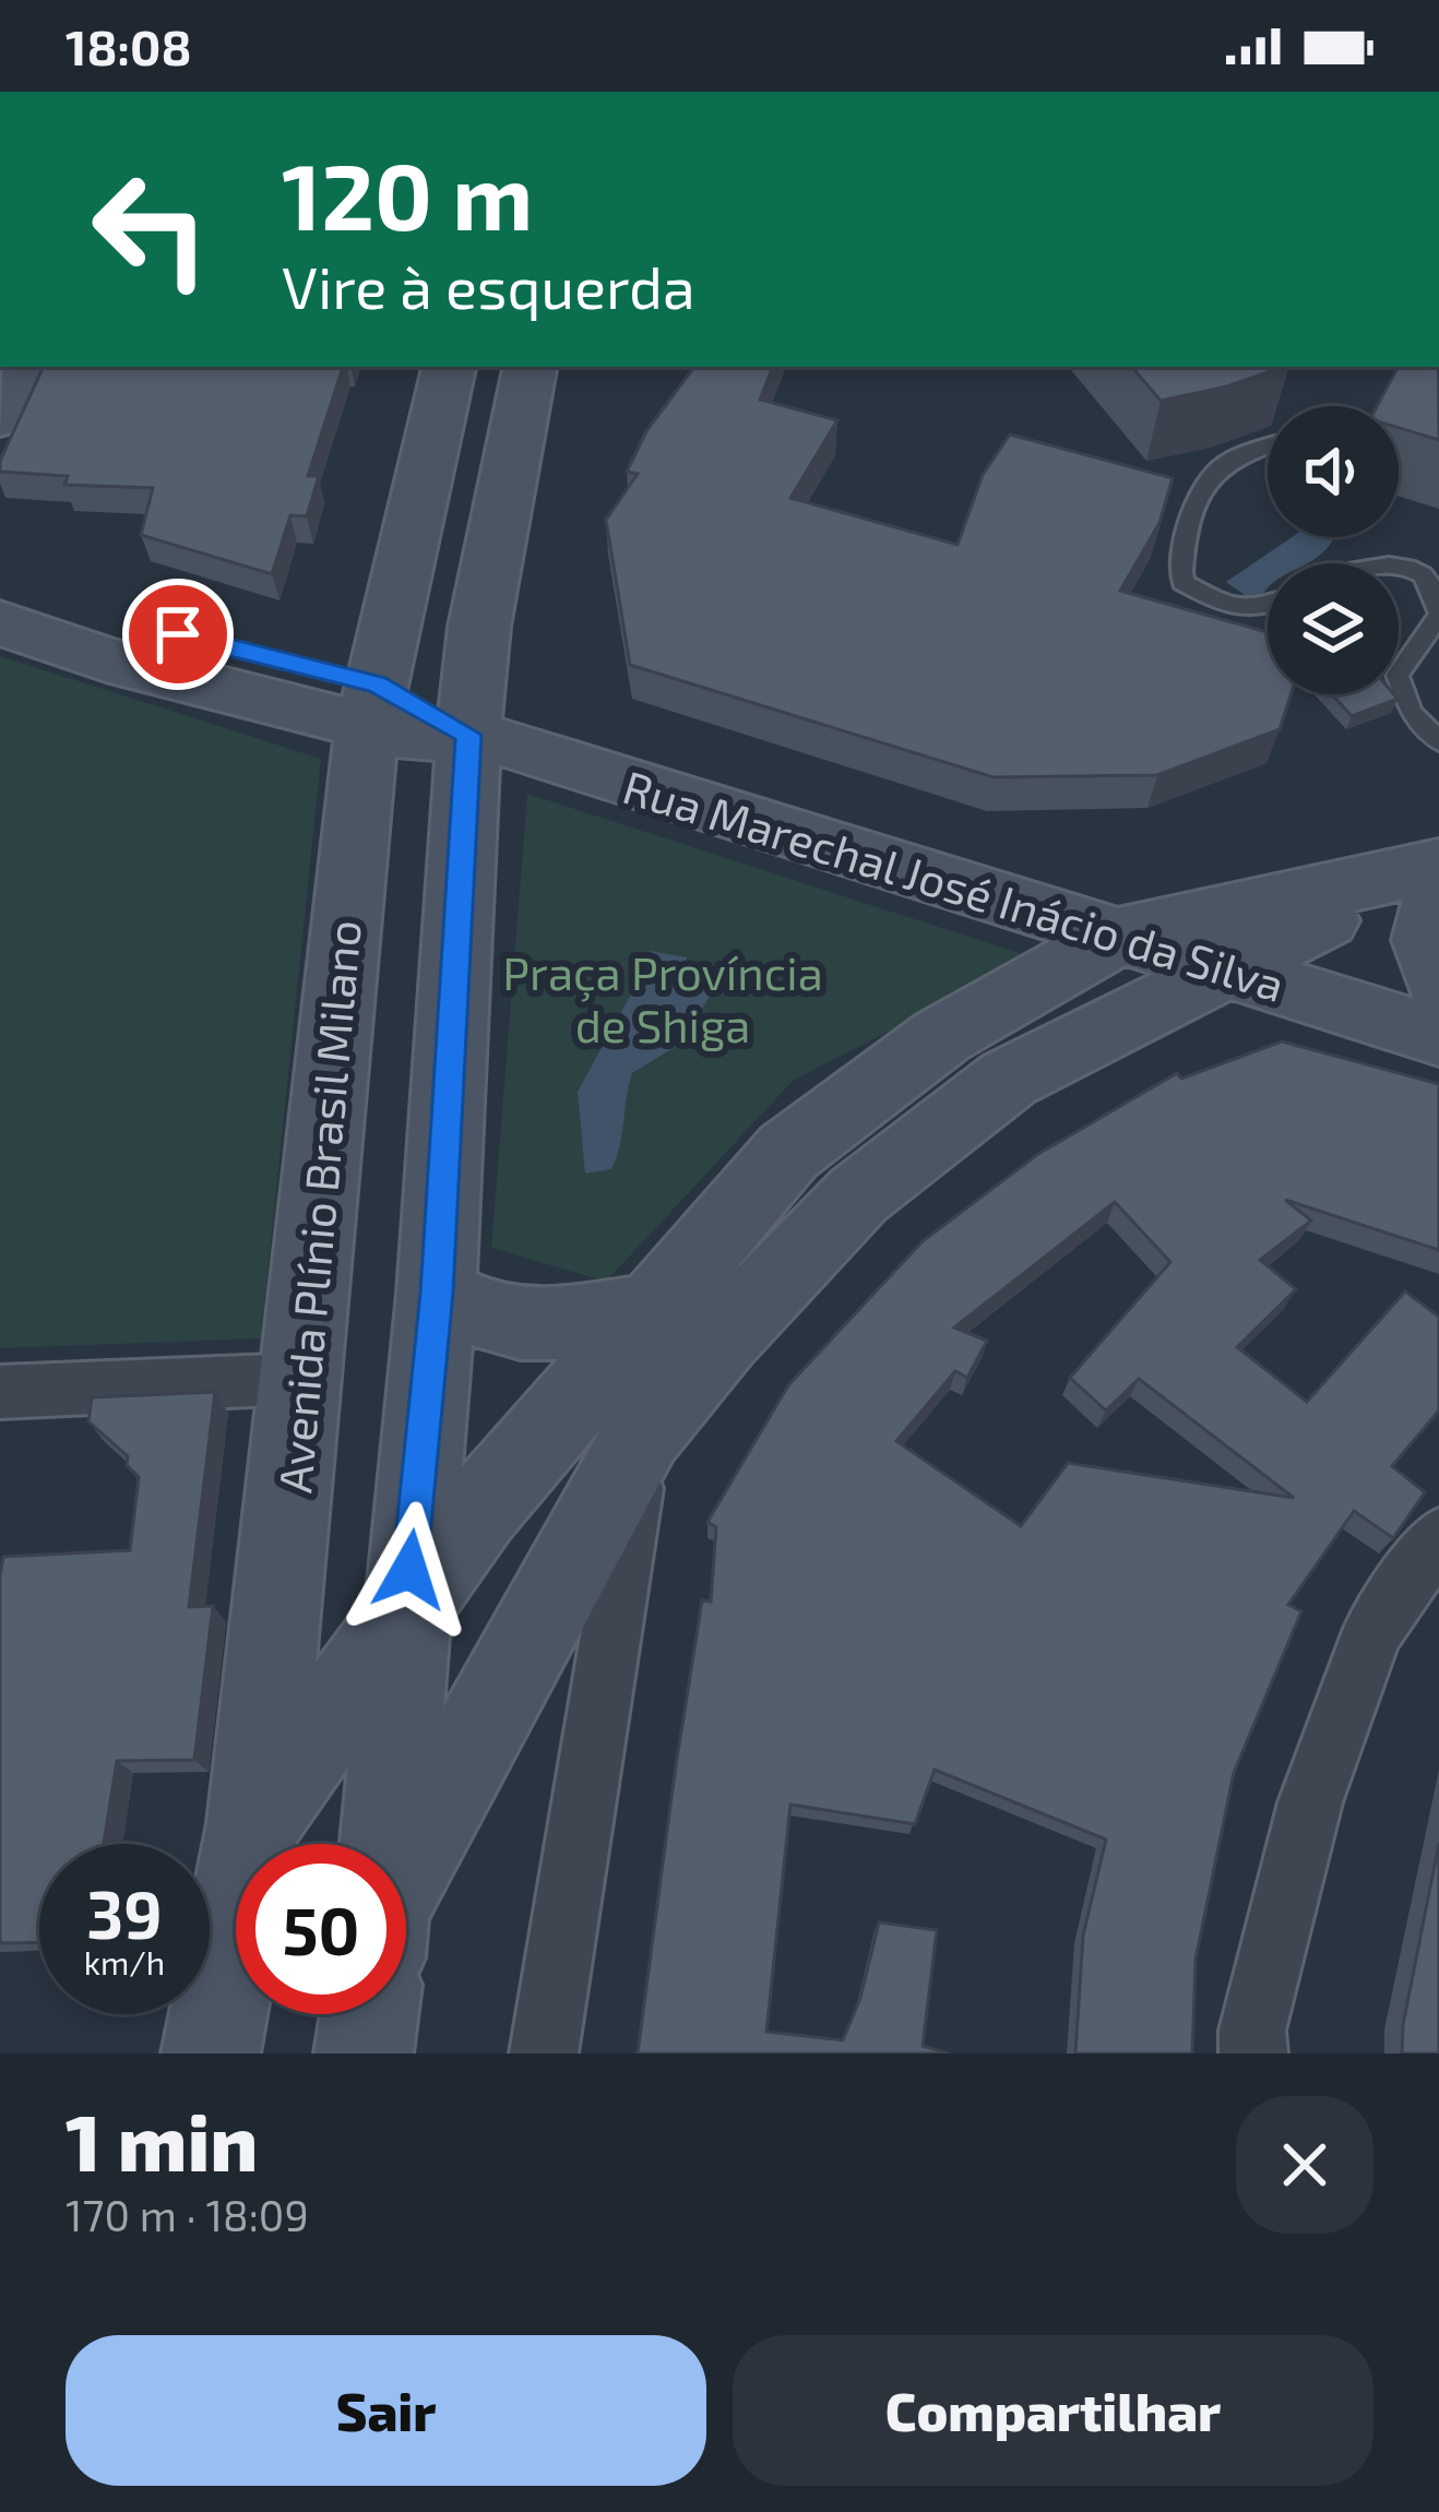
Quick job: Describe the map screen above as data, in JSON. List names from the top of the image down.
{
  "streets": {
    "main road": ["Rua Marechal José Inácio da Silva", "Avenida Plínio Brasil Milano"]
  },
  "crossings": [
    ["Rua Marechal José Inácio da Silva", "Avenida Plínio Brasil Milano"]
  ],
  "parks": ["Praça Província de Shiga"],
  "page": {
    "status": "18:08",
    "turn": ["120 m", "Vire à esquerda"],
    "speed": "39 km/h",
    "limit": "50",
    "heading": ["1 min", "170 m · 18:09"],
    "buttons": ["Sair", "Compartilhar"]
  }
}
